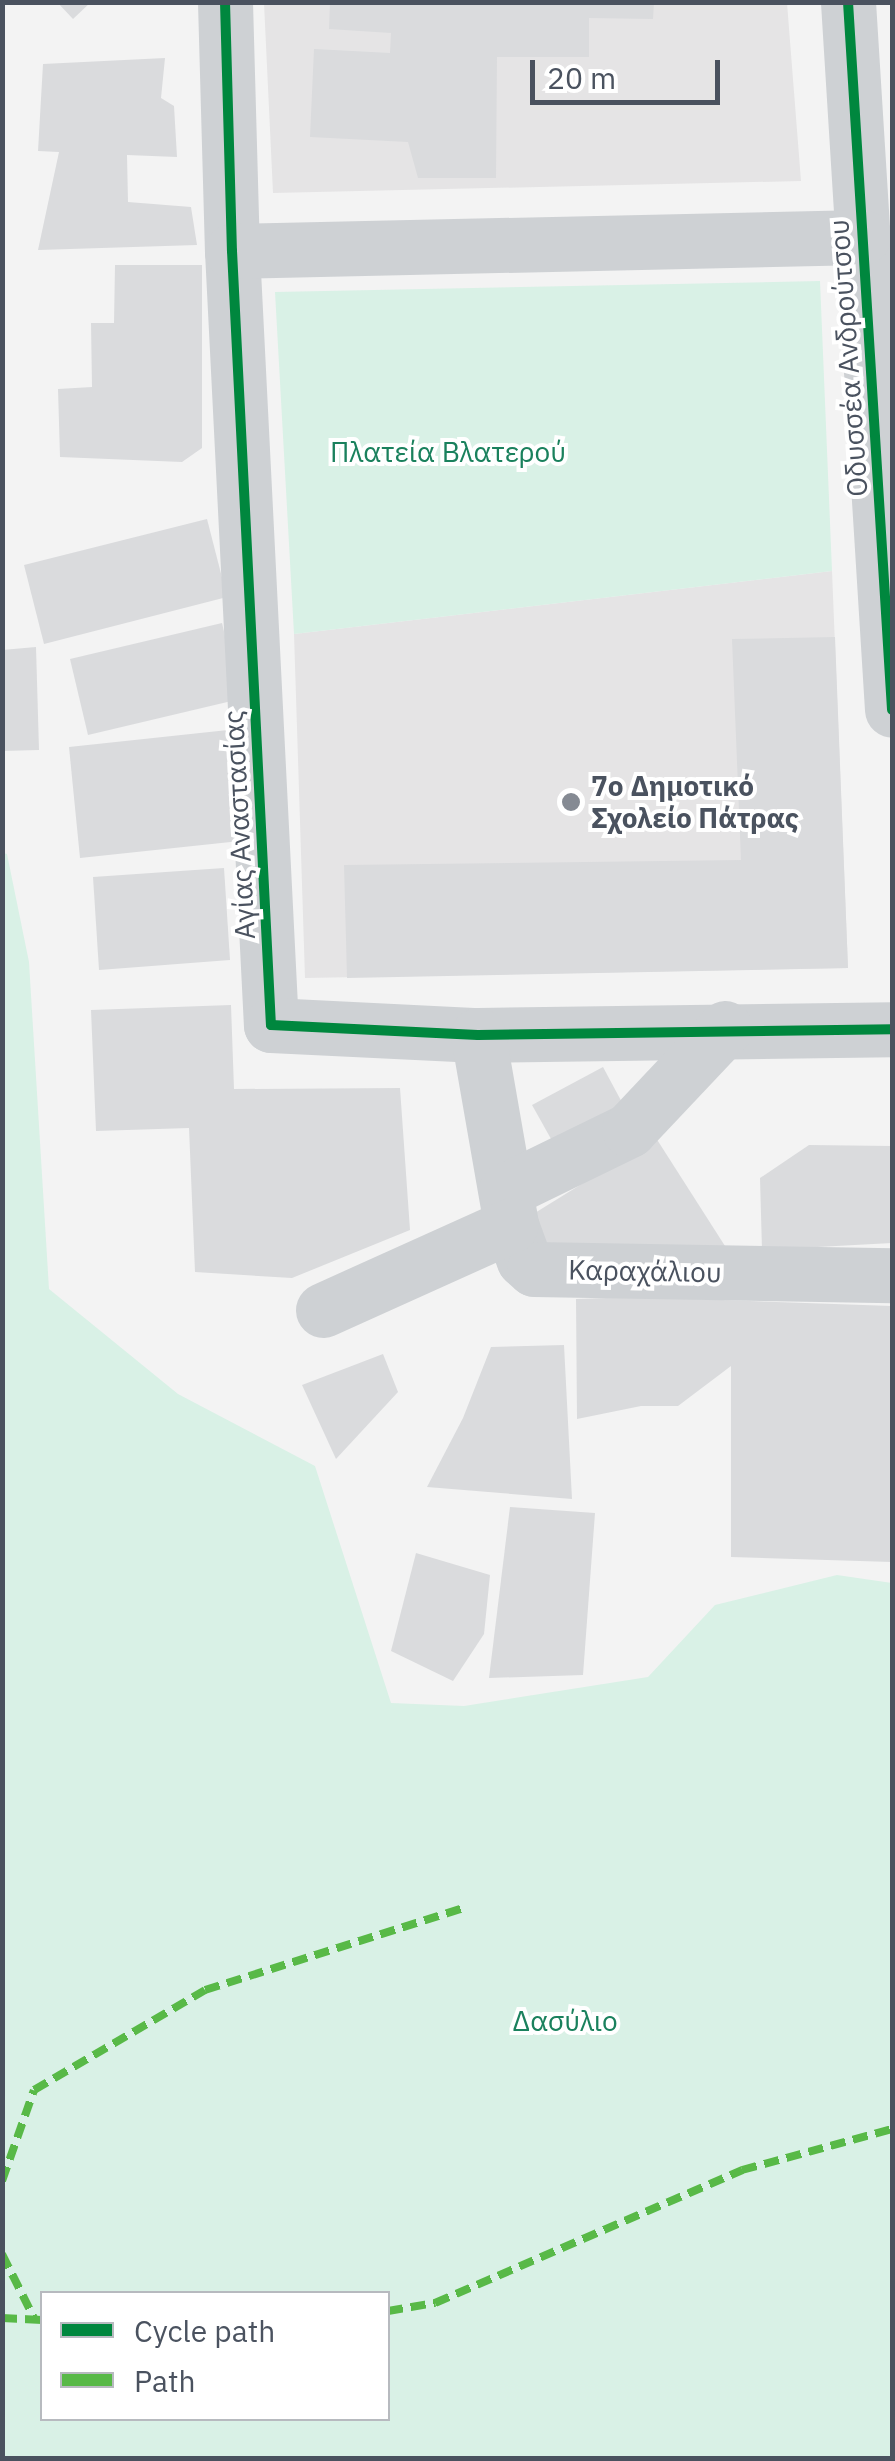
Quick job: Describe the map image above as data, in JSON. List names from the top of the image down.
{
  "streets": {
    "street": ["Οδυσσέα Ανδρούτσου", "Αγίας Αναστασίας", "Καραχάλιου"]
  },
  "parks": ["Πλατεία Βλατερού", "Δασύλιο"],
  "places": ["7ο Δημοτικό Σχολείο Πάτρας"],
  "legend": ["Cycle path", "Path"],
  "scale_bar": "20 m"
}
